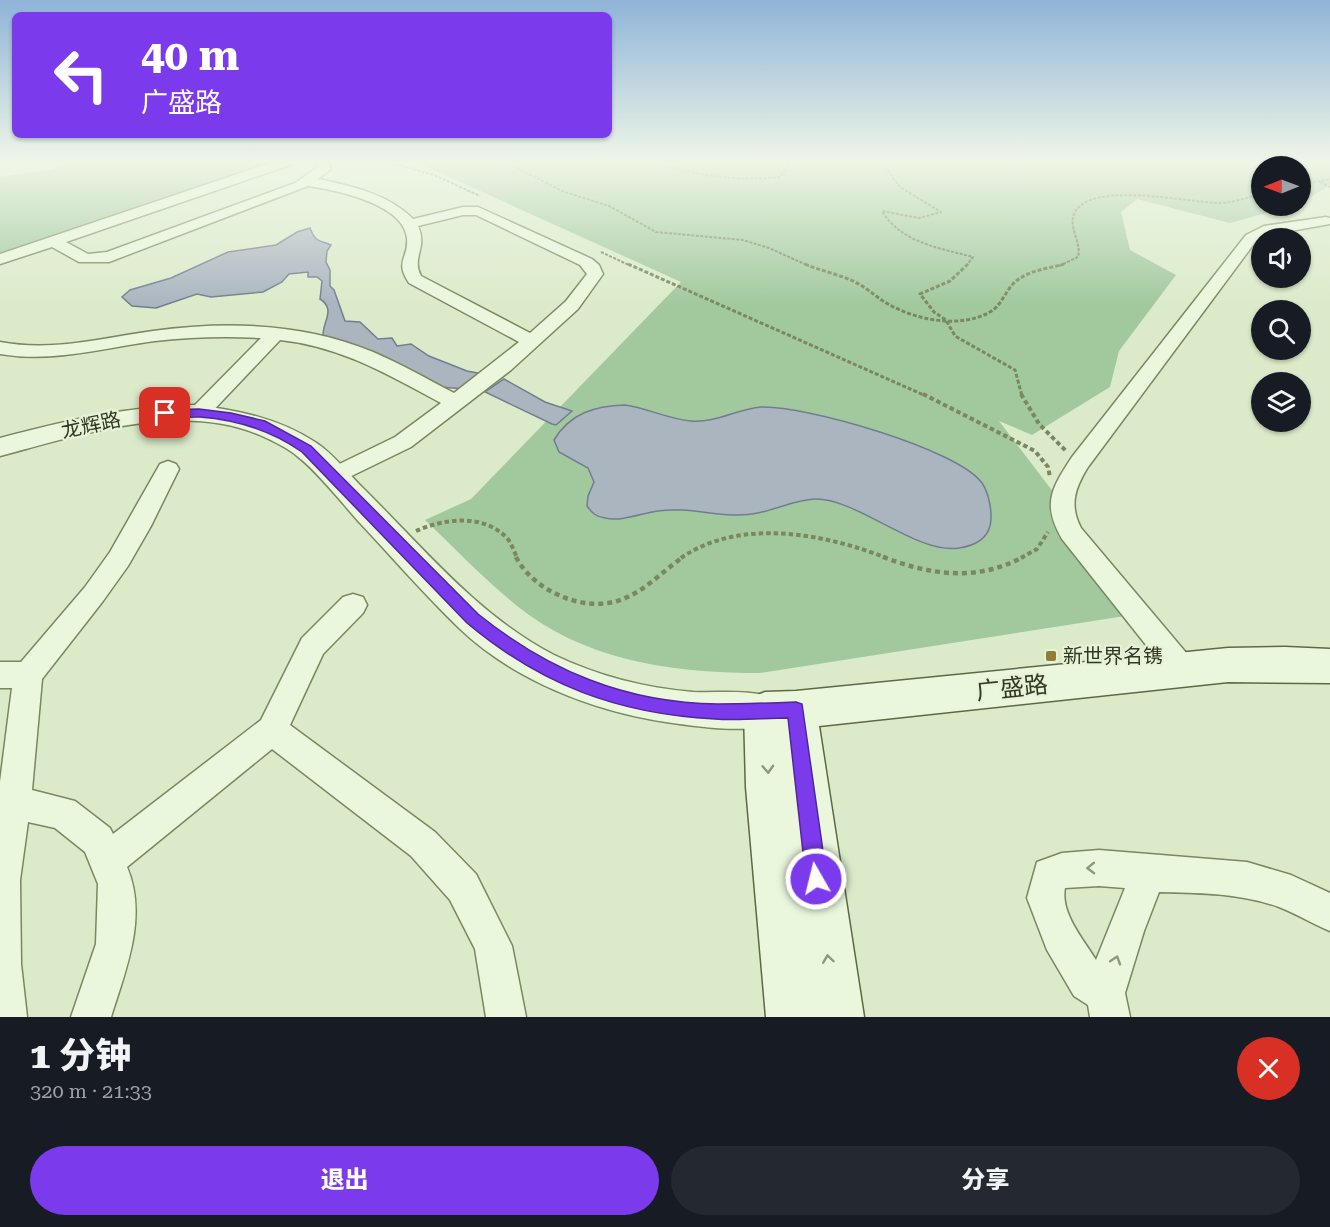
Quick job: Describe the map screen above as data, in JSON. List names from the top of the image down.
{
  "streets": {
    "main road": ["广盛路"],
    "street": ["龙辉路"]
  },
  "crossings": [
    ["龙辉路", "广盛路"]
  ],
  "places": {
    "transit": ["新世界名镌"]
  },
  "north": "left",
  "page": {
    "turn": ["40 m", "广盛路"],
    "heading": ["1 分钟", "320 m · 21:33"],
    "buttons": ["退出", "分享"]
  }
}
